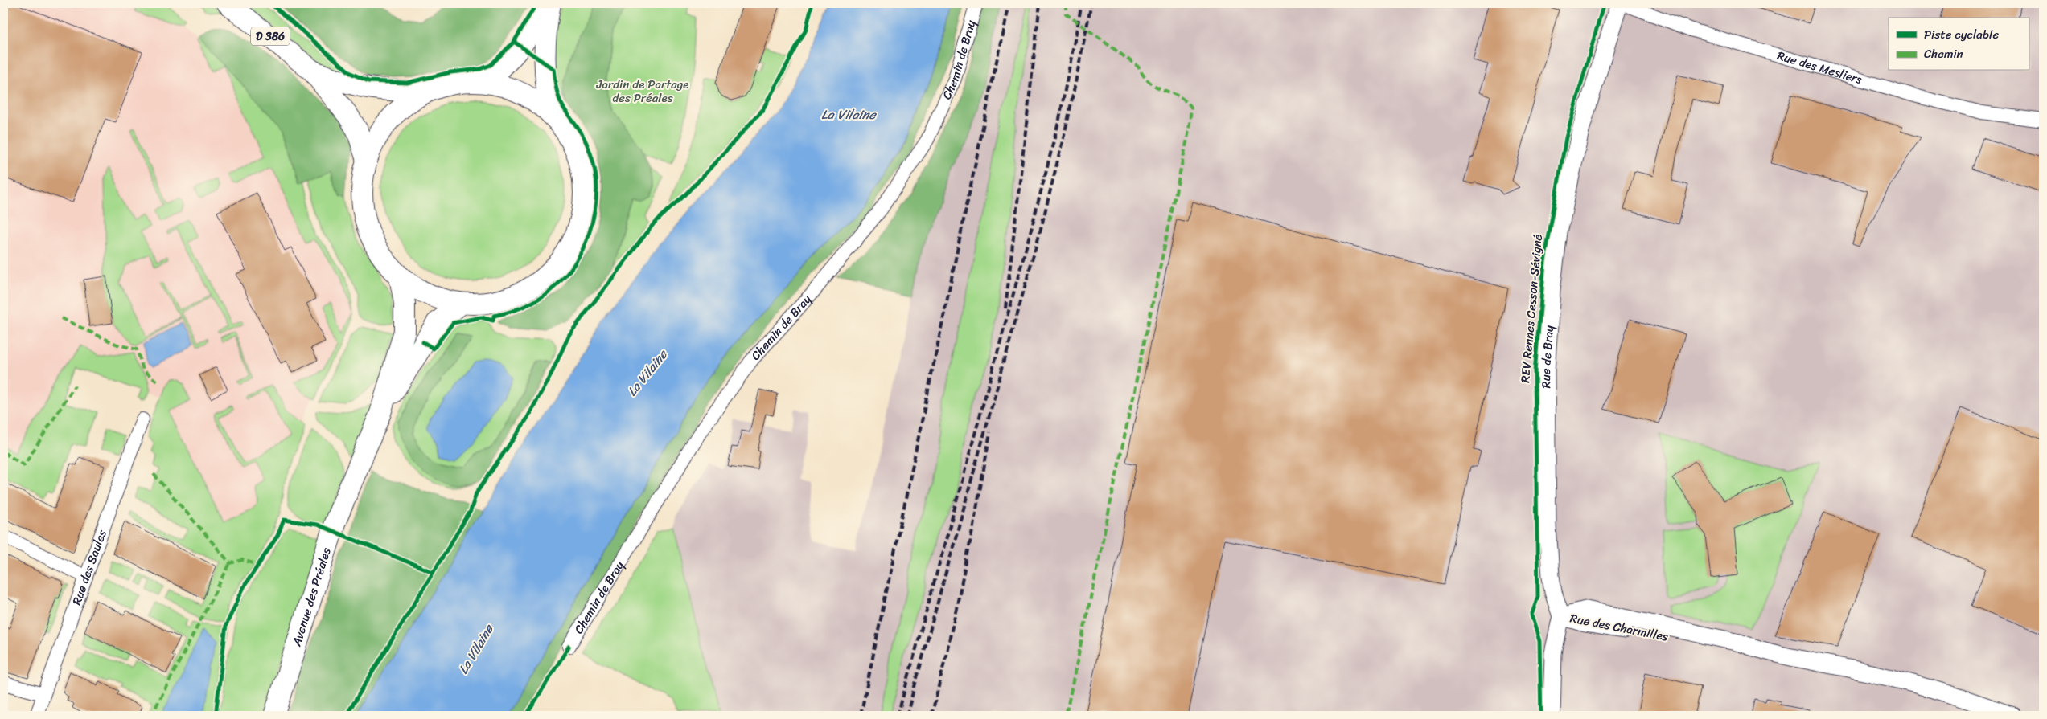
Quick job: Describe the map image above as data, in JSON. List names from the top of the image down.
{
  "streets": {
    "main road": ["D 386", "Avenue des Préales"],
    "street": [
      "Chemin de Bray",
      "Rue des Mesliers",
      "Rue de Bray",
      "Rue des Saules",
      "Rue des Charmilles"
    ],
    "cycle path": ["REV Rennes Cesson-Sévigné"]
  },
  "crossings": [
    ["Rue des Mesliers", "Rue de Bray"],
    ["Rue de Bray", "Rue des Charmilles"]
  ],
  "water": ["La Vilaine"],
  "parks": ["Jardin de Partage des Préales"],
  "legend": ["Piste cyclable", "Chemin"]
}
